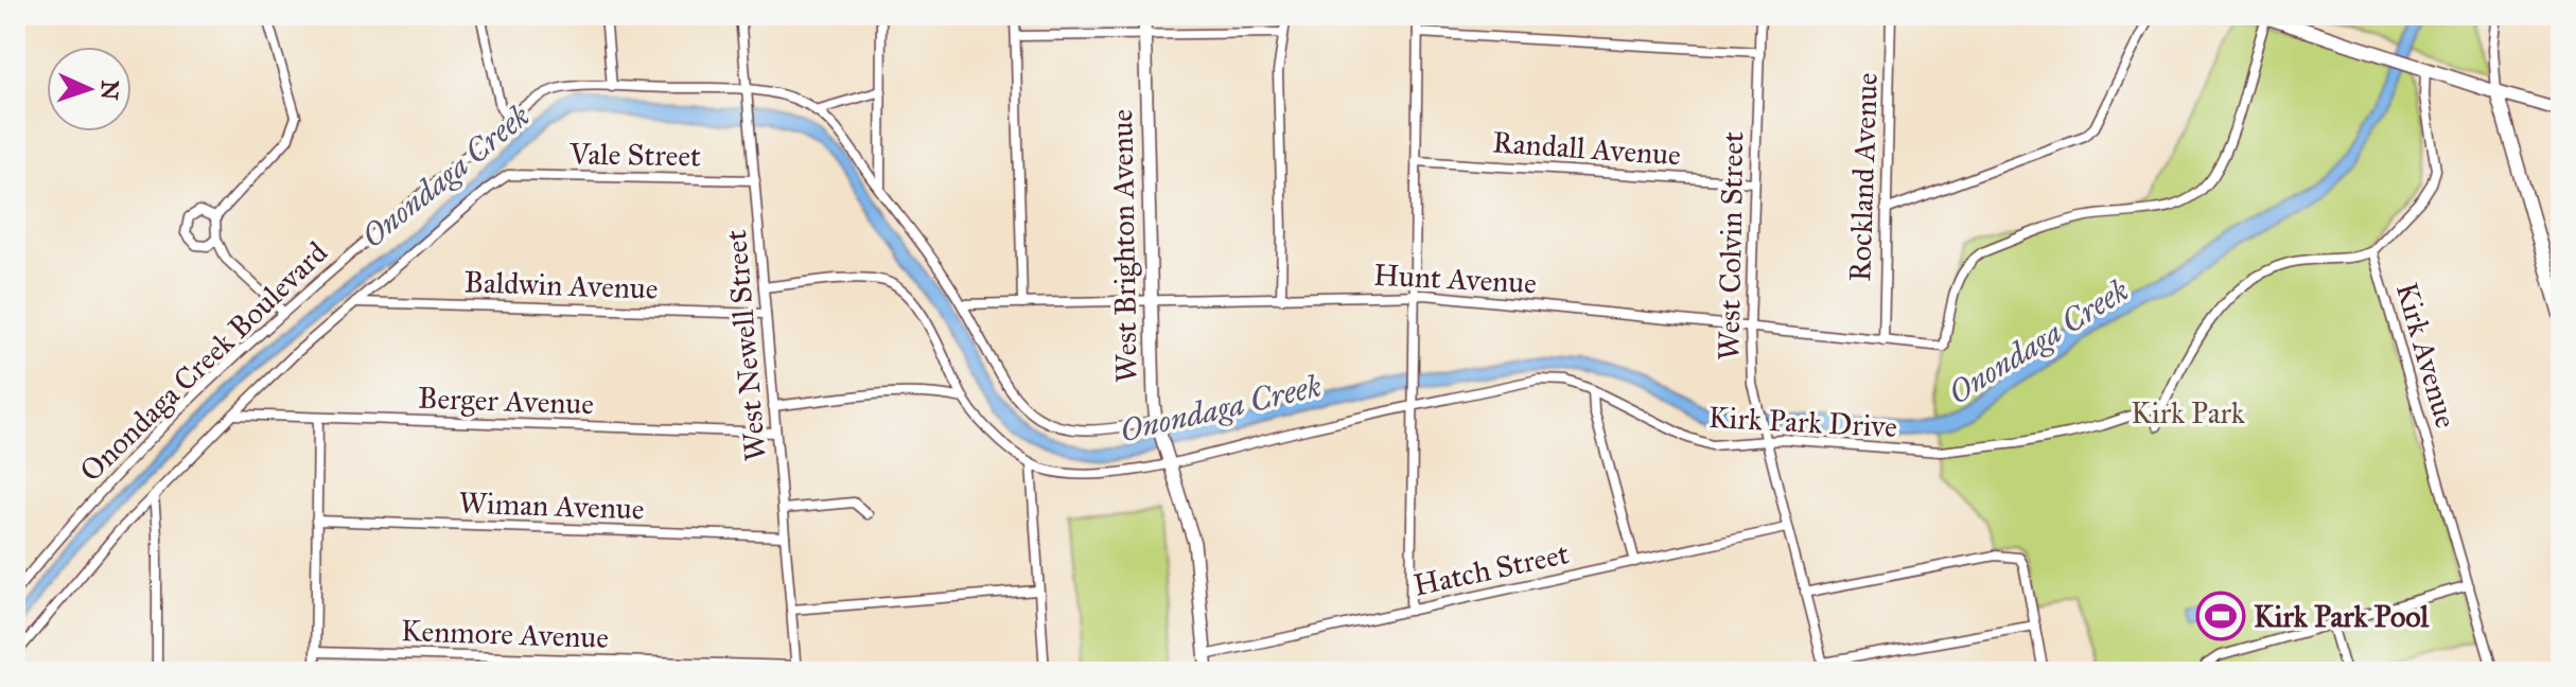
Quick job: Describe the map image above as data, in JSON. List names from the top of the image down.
{
  "streets": {
    "street": [
      "Randall Avenue",
      "Vale Street",
      "Rockland Avenue",
      "West Brighton Avenue",
      "West Colvin Street",
      "Hunt Avenue",
      "Baldwin Avenue",
      "West Newell Street",
      "Kirk Avenue",
      "Onondaga Creek Boulevard",
      "Berger Avenue",
      "Kirk Park Drive",
      "Wiman Avenue",
      "Hatch Street",
      "Kenmore Avenue"
    ]
  },
  "crossings": [
    ["Randall Avenue", "West Colvin Street"],
    ["Vale Street", "West Newell Street"],
    ["Vale Street", "Onondaga Creek Boulevard"],
    ["Rockland Avenue", "Hunt Avenue"],
    ["West Brighton Avenue", "Hunt Avenue"],
    ["West Brighton Avenue", "Onondaga Creek Boulevard"],
    ["West Brighton Avenue", "Kirk Park Drive"],
    ["West Brighton Avenue", "Hatch Street"],
    ["West Colvin Street", "Hunt Avenue"],
    ["West Colvin Street", "Kirk Park Drive"],
    ["West Colvin Street", "Hatch Street"],
    ["Hunt Avenue", "Onondaga Creek Boulevard"],
    ["Baldwin Avenue", "West Newell Street"],
    ["Baldwin Avenue", "Onondaga Creek Boulevard"],
    ["West Newell Street", "Onondaga Creek Boulevard"],
    ["West Newell Street", "Berger Avenue"],
    ["West Newell Street", "Kirk Park Drive"],
    ["West Newell Street", "Wiman Avenue"],
    ["West Newell Street", "Kenmore Avenue"],
    ["Onondaga Creek Boulevard", "Berger Avenue"]
  ],
  "water": ["Onondaga Creek"],
  "parks": ["Kirk Park"],
  "places": {
    "sports": ["Kirk Park Pool"]
  },
  "north": "right"
}
